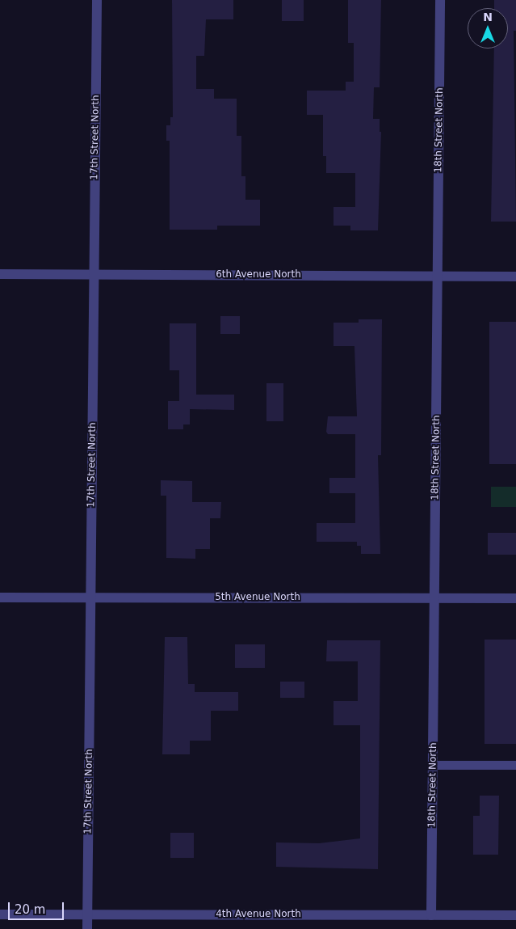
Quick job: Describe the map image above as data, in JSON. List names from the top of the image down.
{
  "streets": {
    "street": [
      "18th Street North",
      "17th Street North",
      "6th Avenue North",
      "5th Avenue North",
      "4th Avenue North"
    ]
  },
  "crossings": [
    ["18th Street North", "6th Avenue North"],
    ["18th Street North", "5th Avenue North"],
    ["18th Street North", "4th Avenue North"],
    ["17th Street North", "6th Avenue North"],
    ["17th Street North", "5th Avenue North"],
    ["17th Street North", "4th Avenue North"]
  ],
  "scale_bar": "20 m",
  "north": "top"
}
